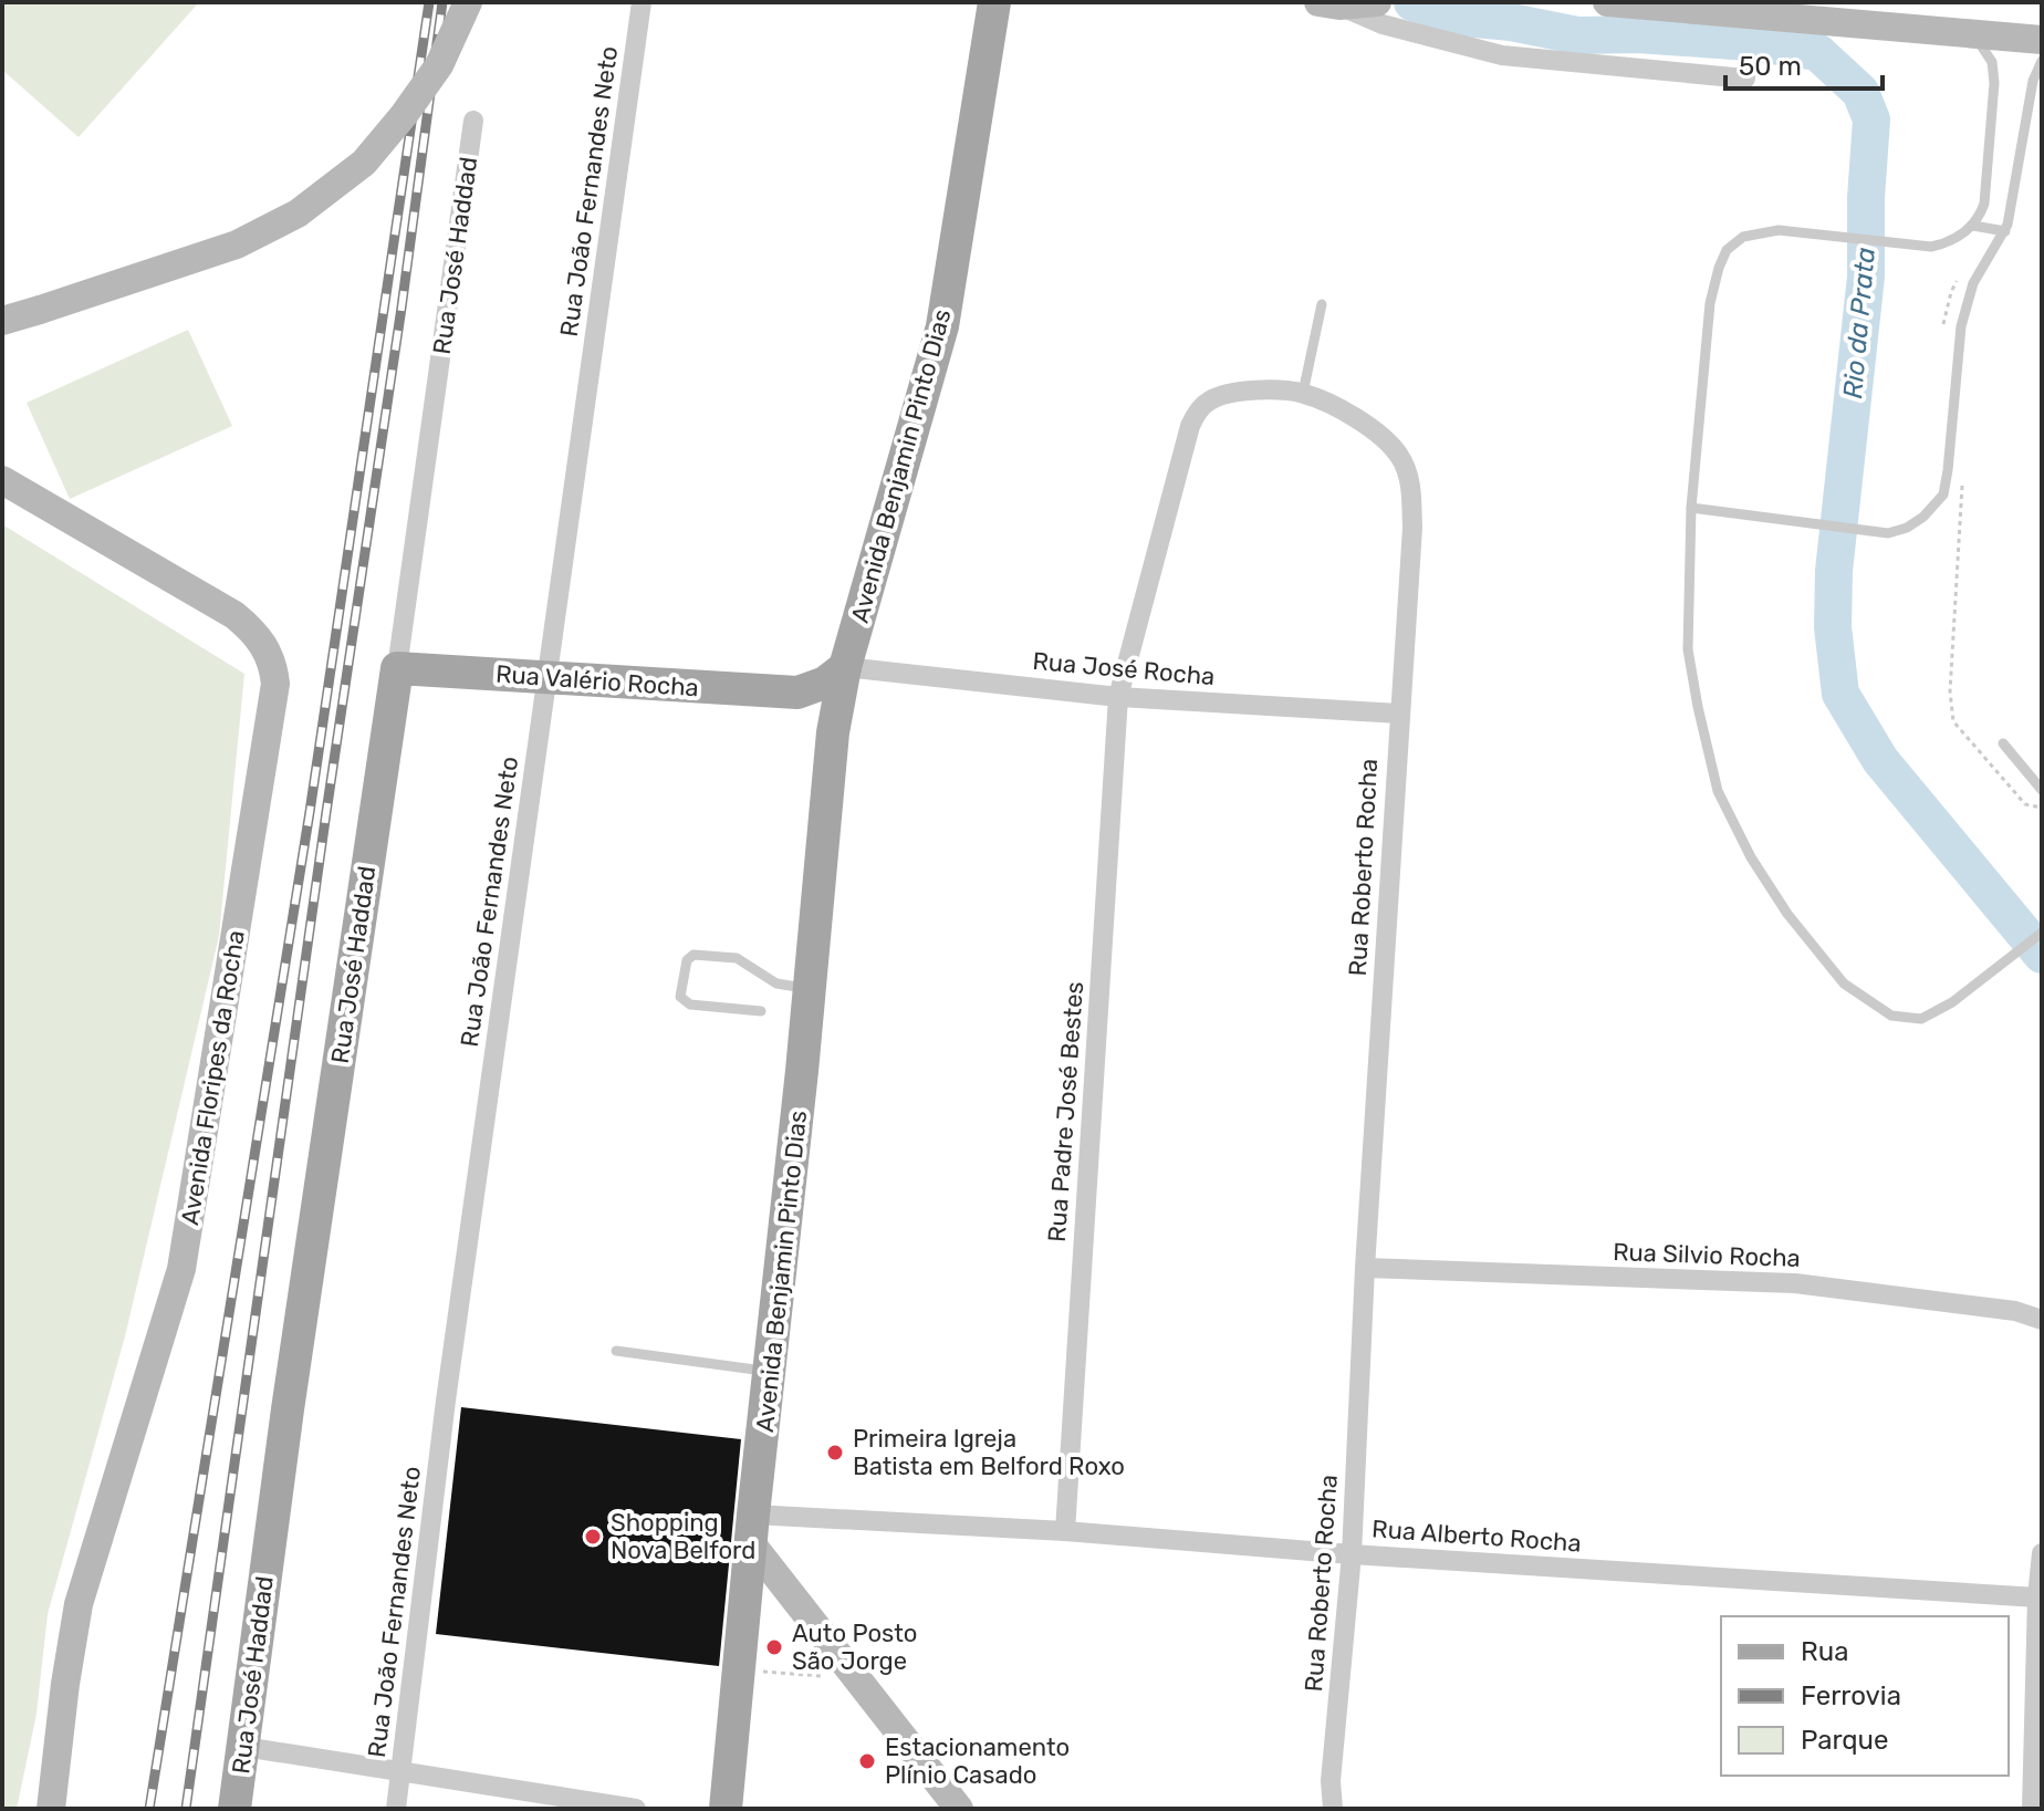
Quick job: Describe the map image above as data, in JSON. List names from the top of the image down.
{
  "streets": {
    "main road": ["Rua José Haddad", "Avenida Benjamin Pinto Dias", "Rua Valério Rocha"],
    "street": [
      "Rua João Fernandes Neto",
      "Rua José Rocha",
      "Rua Roberto Rocha",
      "Avenida Floripes da Rocha",
      "Rua Padre José Bestes",
      "Rua Silvio Rocha",
      "Rua Alberto Rocha"
    ]
  },
  "crossings": [
    ["Rua João Fernandes Neto", "Rua Valério Rocha"],
    ["Rua José Haddad", "Rua Valério Rocha"],
    ["Avenida Benjamin Pinto Dias", "Rua José Rocha"],
    ["Avenida Benjamin Pinto Dias", "Rua Alberto Rocha"],
    ["Rua José Rocha", "Rua Roberto Rocha"],
    ["Rua José Rocha", "Rua Padre José Bestes"],
    ["Rua Roberto Rocha", "Rua Padre José Bestes"],
    ["Rua Roberto Rocha", "Rua Silvio Rocha"],
    ["Rua Roberto Rocha", "Rua Alberto Rocha"],
    ["Rua Padre José Bestes", "Rua Alberto Rocha"]
  ],
  "water": ["Rio da Prata"],
  "places": [
    "Primeira Igreja Batista em Belford Roxo",
    "Shopping Nova Belford",
    "Auto Posto São Jorge",
    "Estacionamento Plínio Casado"
  ],
  "legend": ["Rua", "Ferrovia", "Parque"],
  "scale_bar": "50 m"
}
